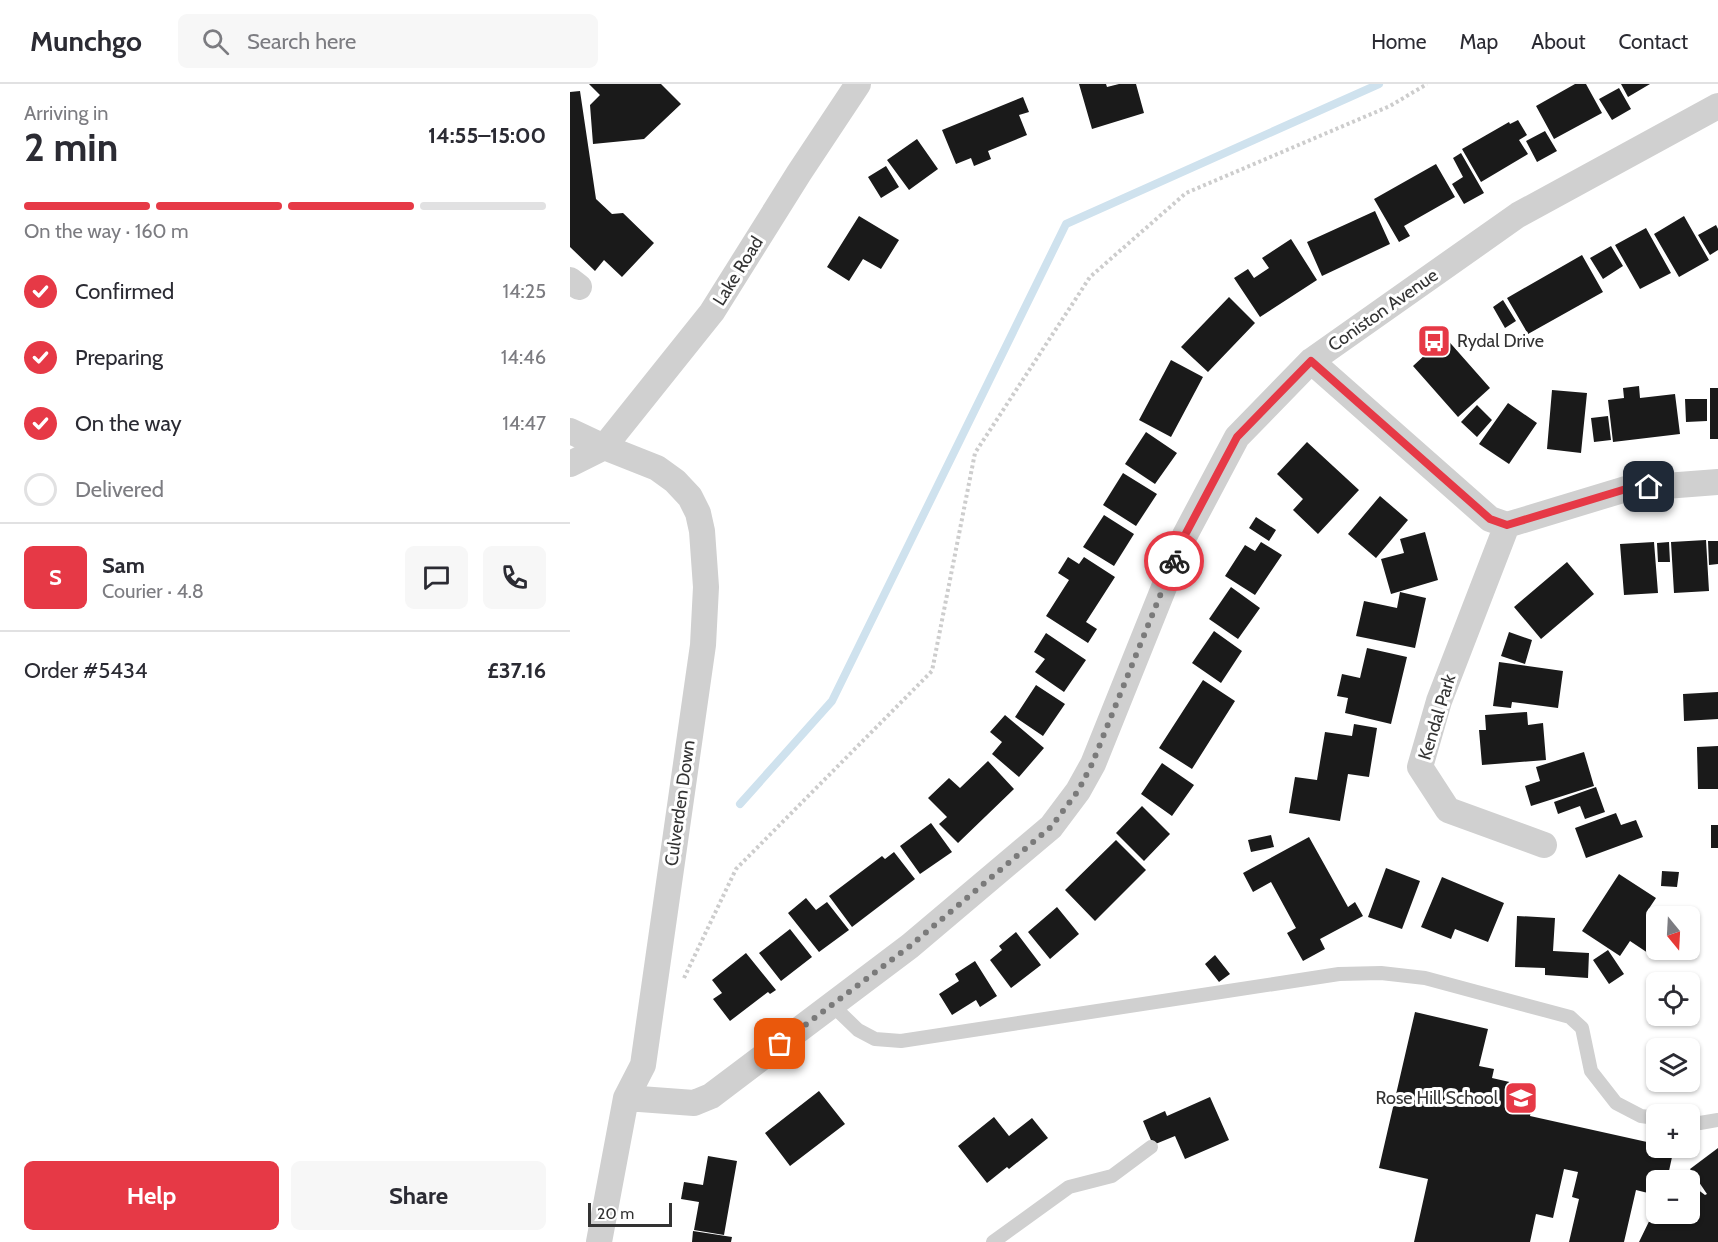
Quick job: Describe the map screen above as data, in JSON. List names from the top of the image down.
{
  "streets": {
    "street": [
      "Lake Road",
      "Coniston Avenue",
      "Kendal Park",
      "Culverden Down"
    ]
  },
  "crossings": [
    ["Lake Road", "Culverden Down"],
    ["Coniston Avenue", "Culverden Down"]
  ],
  "places": {
    "bus stop": ["Rydal Drive"],
    "school or university": ["Rose Hill School"]
  },
  "scale_bar": "20 m",
  "north": "bottom",
  "page": {
    "header": "Munchgo",
    "search": "Search here",
    "nav": [
      "Home",
      "Map",
      "About",
      "Contact"
    ],
    "heading": ["2 min", "Arriving in", "14:55–15:00"],
    "panel": [
      "Sam",
      "Courier · 4.8",
      "Order #5434",
      "£37.16"
    ],
    "bar": "On the way · 160 m",
    "list": [
      ["Confirmed", "14:25"],
      ["Preparing", "14:46"],
      ["On the way", "14:47"],
      "Delivered"
    ],
    "round": "S",
    "map_buttons": ["+", "−"],
    "buttons": ["Help", "Share"],
    "scale": "20 m"
  }
}
